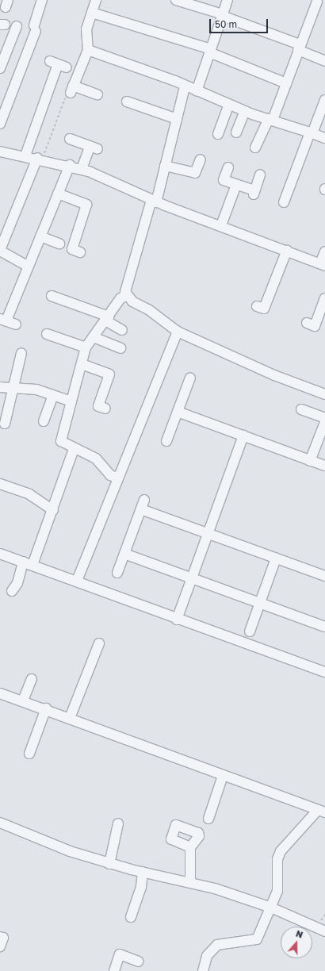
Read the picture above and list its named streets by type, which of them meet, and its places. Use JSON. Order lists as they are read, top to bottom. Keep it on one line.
{"scale_bar":"50 m","north":"top"}
